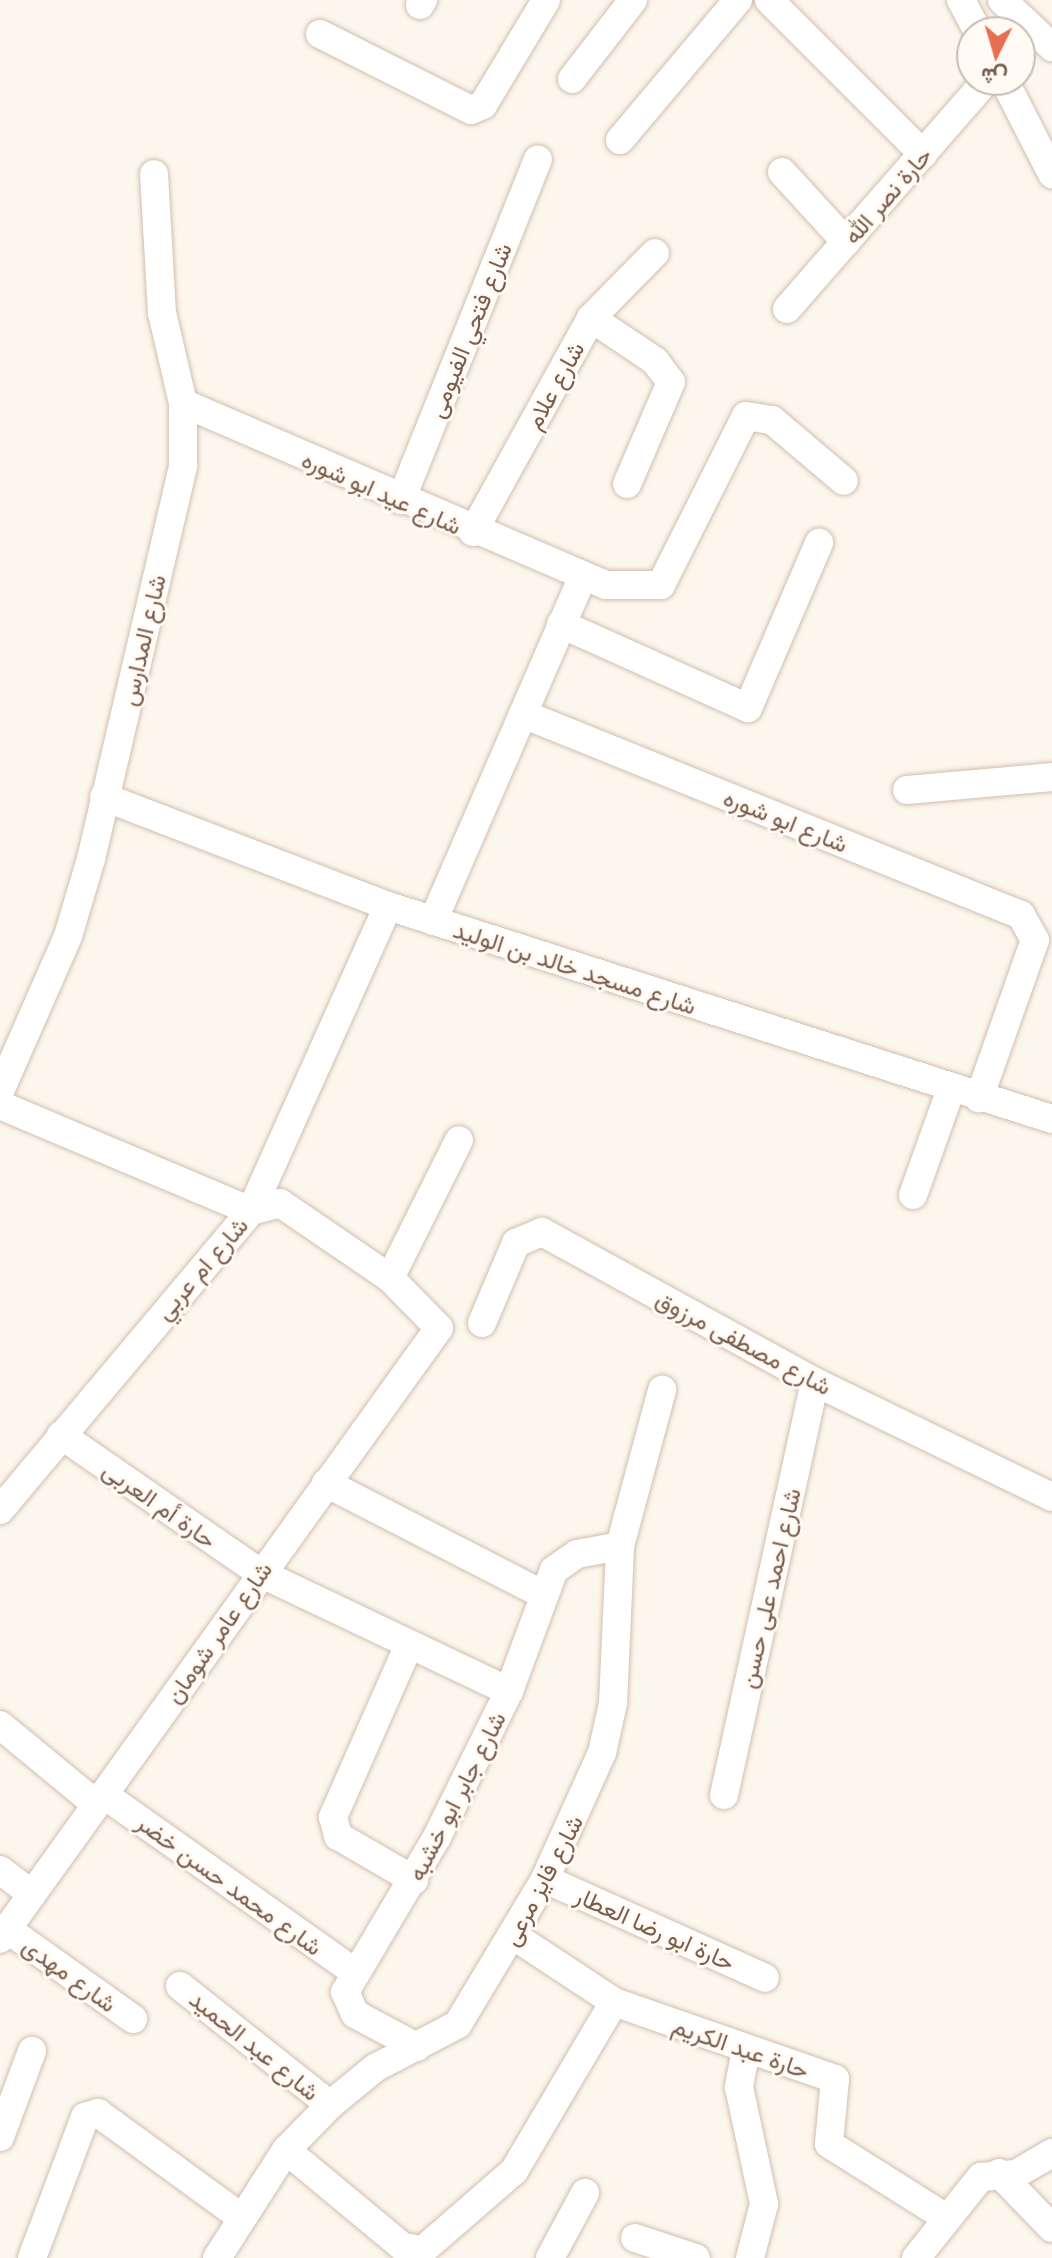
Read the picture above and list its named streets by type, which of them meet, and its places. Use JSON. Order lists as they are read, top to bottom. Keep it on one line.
{"streets":{"street":["حارة نصر الله","شارع فتحي الفيومى","شارع علام","شارع عيد ابو شوره","شارع المدارس","شارع ابو شوره","شارع مسجد خالد بن الوليد","شارع ام عربي","شارع مصطفى مرزوق","حارة أم العربى","شارع احمد على حسن","شارع عامر شومان","شارع جابر ابو خشبه","شارع فايز مرعى","شارع محمد حسن خضر","حارة ابو رضا العطار","شارع مهدى","شارع عبد الحميد","حارة عبد الكريم"]},"crossings":[["شارع فتحي الفيومى","شارع عيد ابو شوره"],["شارع علام","شارع عيد ابو شوره"],["شارع عيد ابو شوره","شارع المدارس"],["شارع المدارس","شارع مسجد خالد بن الوليد"],["شارع ابو شوره","شارع مسجد خالد بن الوليد"],["شارع مسجد خالد بن الوليد","شارع ام عربي"],["شارع ام عربي","حارة أم العربى"],["شارع مصطفى مرزوق","شارع احمد على حسن"],["حارة أم العربى","شارع عامر شومان"],["حارة أم العربى","شارع جابر ابو خشبه"],["شارع عامر شومان","شارع محمد حسن خضر"],["شارع عامر شومان","شارع مهدى"],["شارع جابر ابو خشبه","شارع فايز مرعى"],["شارع جابر ابو خشبه","شارع محمد حسن خضر"],["شارع فايز مرعى","حارة ابو رضا العطار"],["شارع فايز مرعى","شارع عبد الحميد"],["شارع فايز مرعى","حارة عبد الكريم"]],"north":"bottom"}
